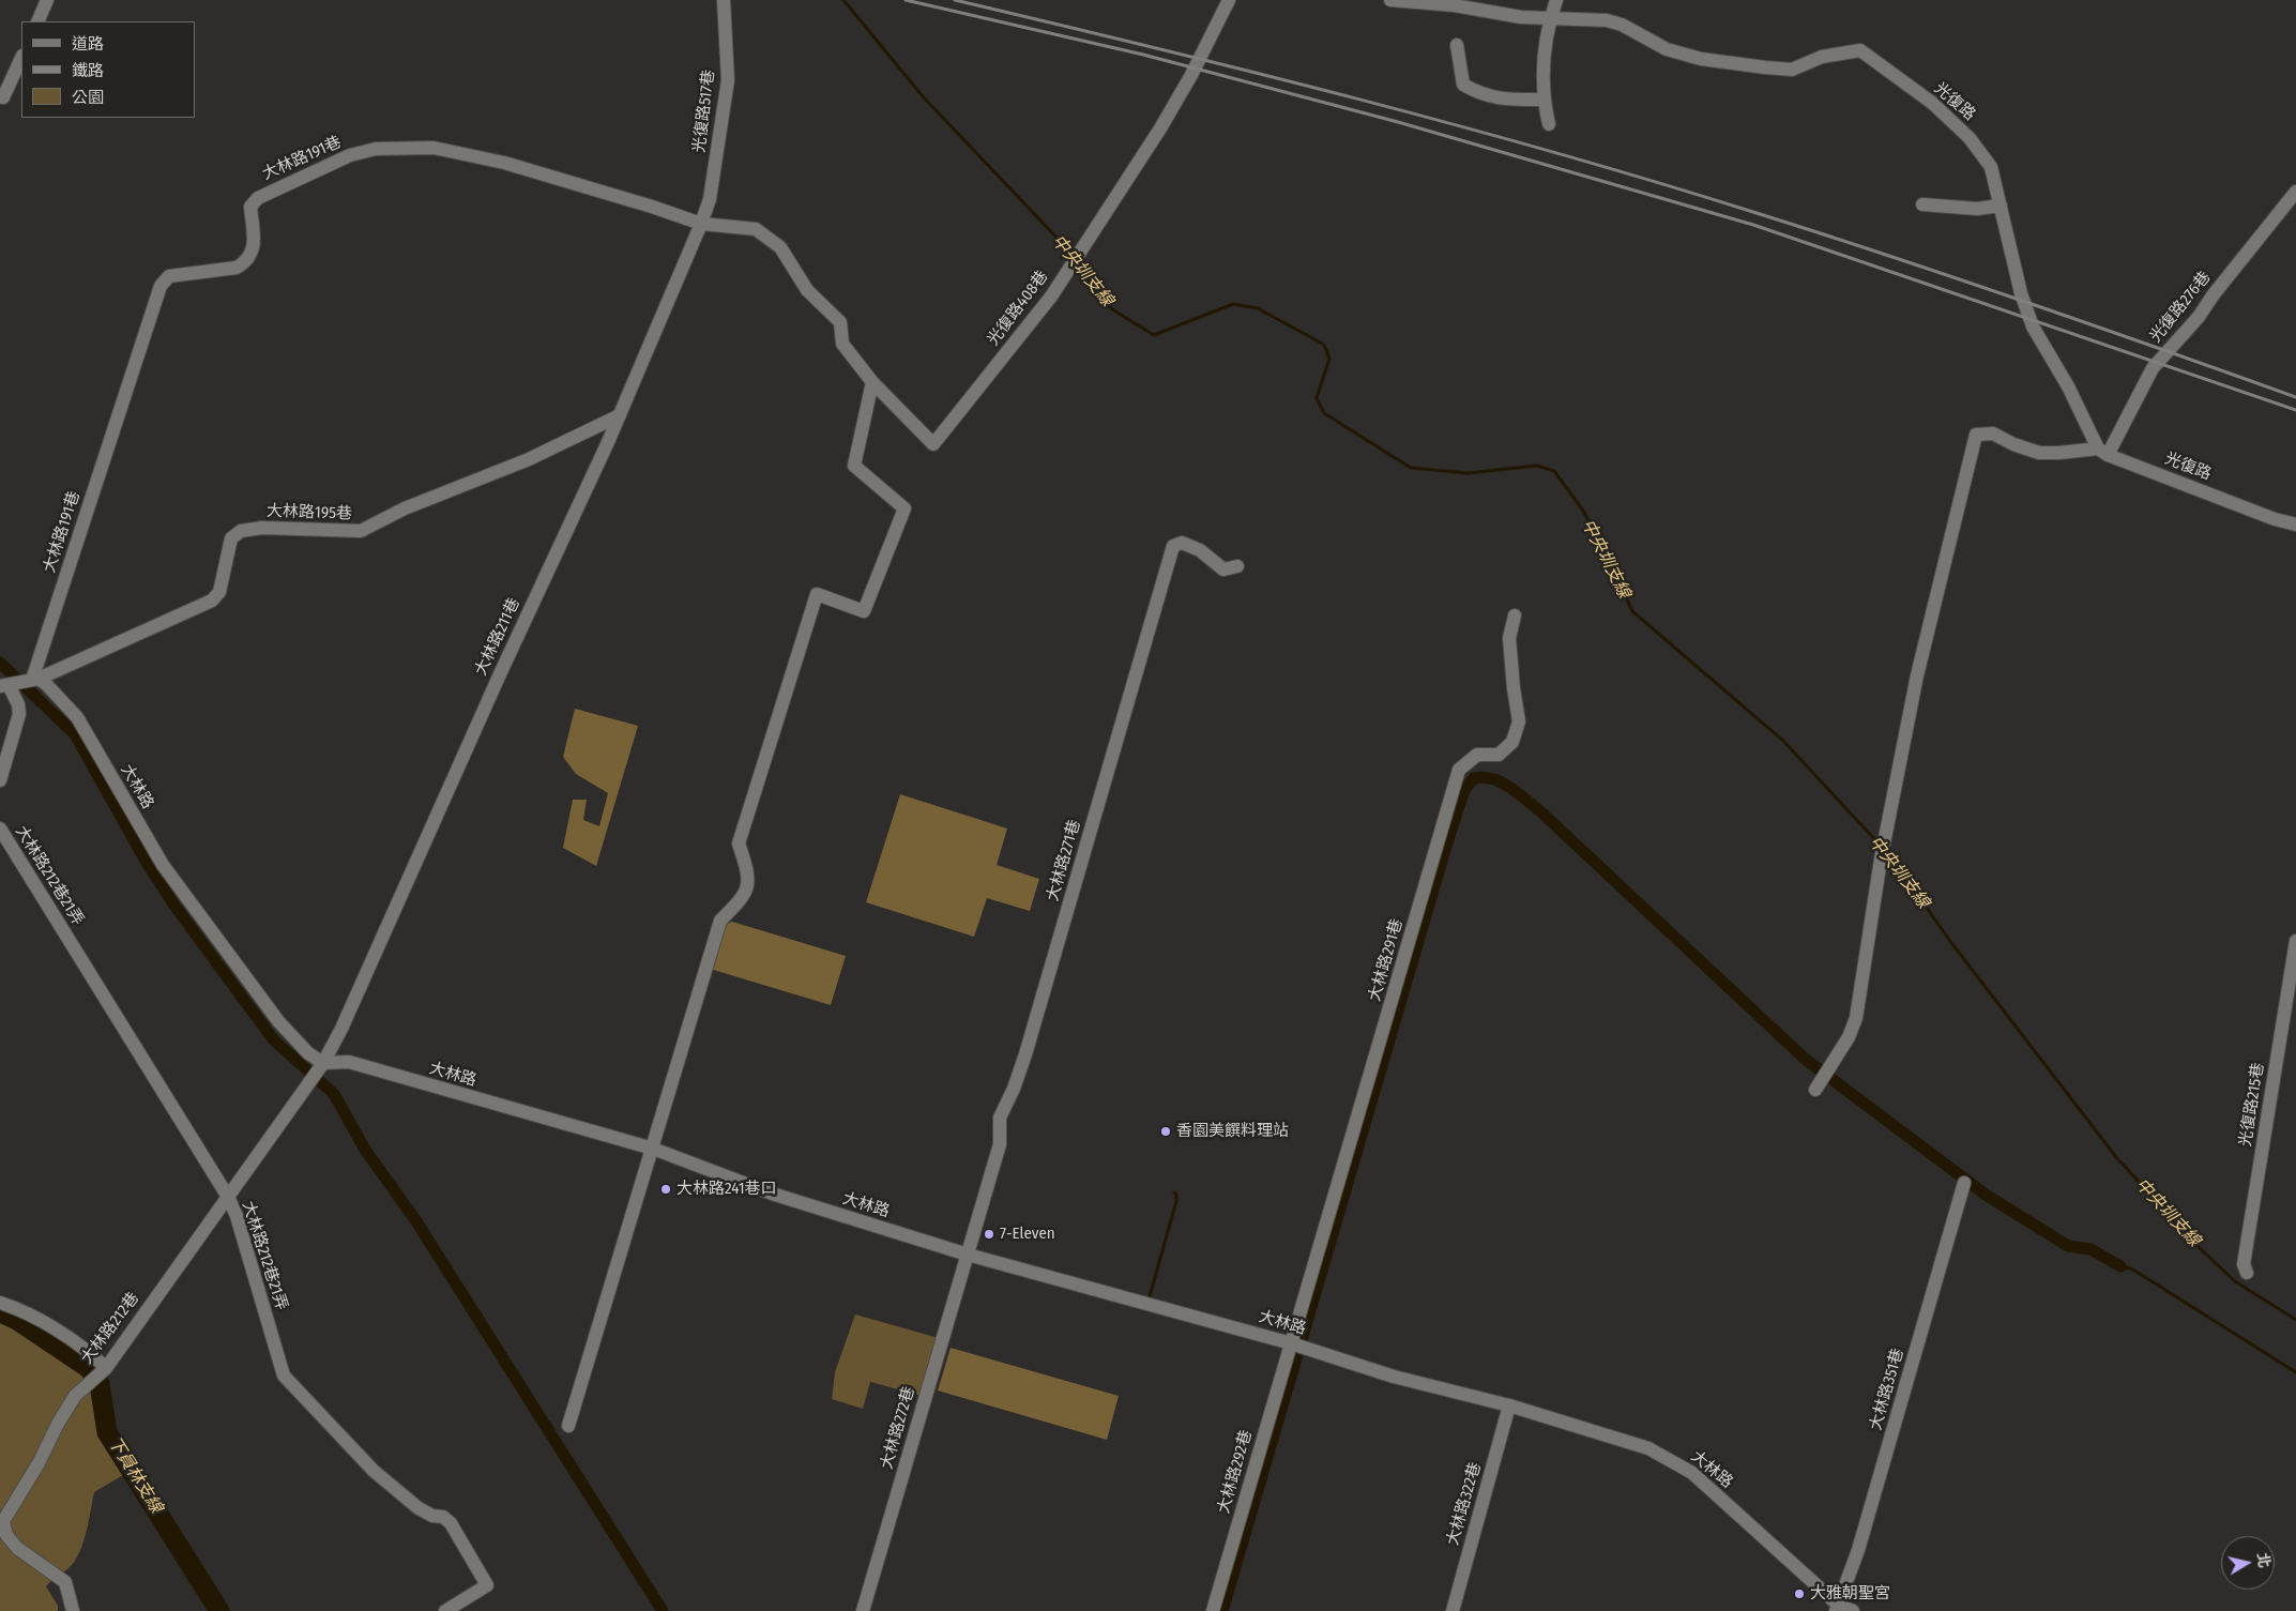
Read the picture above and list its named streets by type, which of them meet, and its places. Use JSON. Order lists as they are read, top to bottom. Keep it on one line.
{"streets":{"street":["光復路","光復路517巷","大林路191巷","光復路276巷","光復路408巷","大林路195巷","大林路211巷","大林路","大林路271巷","大林路212巷21弄","大林路291巷","光復路215巷","大林路212巷","大林路351巷","大林路272巷","大林路292巷","大林路322巷"]},"crossings":[["光復路","光復路276巷"],["光復路517巷","大林路191巷"],["光復路517巷","大林路211巷"],["大林路191巷","光復路408巷"],["大林路191巷","大林路195巷"],["大林路191巷","大林路211巷"],["大林路191巷","大林路"],["大林路195巷","大林路211巷"],["大林路195巷","大林路"],["大林路211巷","大林路"],["大林路211巷","大林路212巷"],["大林路","大林路271巷"],["大林路","大林路291巷"],["大林路","大林路212巷"],["大林路","大林路351巷"],["大林路","大林路272巷"],["大林路","大林路292巷"],["大林路","大林路322巷"],["大林路271巷","大林路272巷"],["大林路212巷21弄","大林路212巷"],["大林路291巷","大林路292巷"]],"water":["中央圳支線","下員林支線"],"places":["香園美饌料理站","大林路241巷口","7-Eleven","大雅朝聖宮"],"legend":["道路","鐵路","公園"],"north":"right"}
